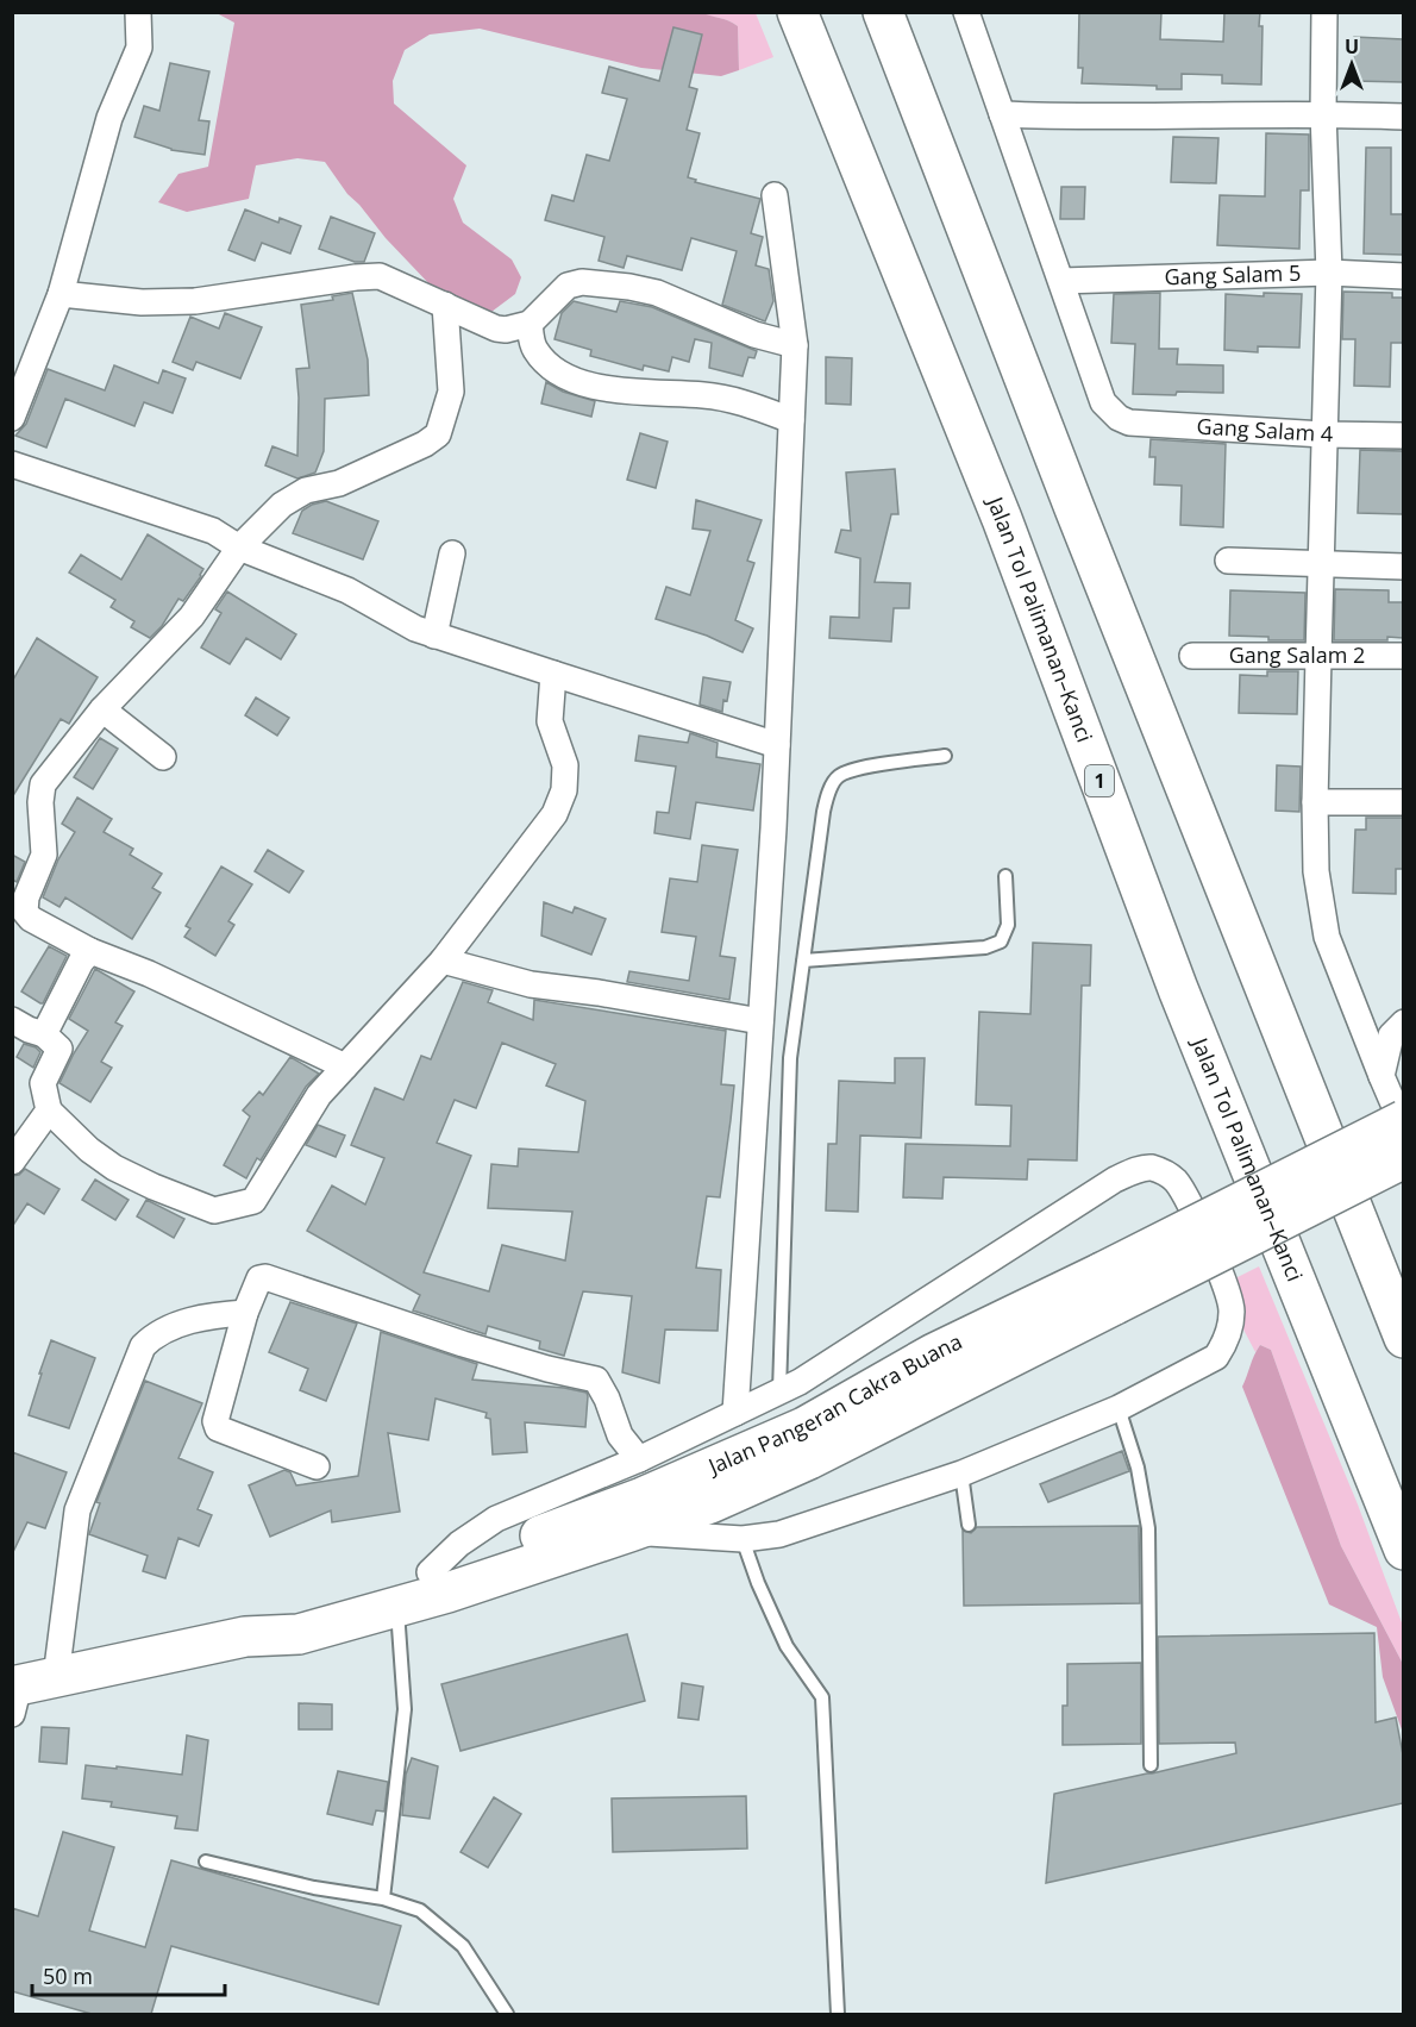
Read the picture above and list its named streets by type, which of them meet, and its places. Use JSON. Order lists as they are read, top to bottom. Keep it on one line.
{"streets":{"main road":["Jalan Tol Palimanan–Kanci","1","Jalan Pangeran Cakra Buana"],"street":["Gang Salam 5","Gang Salam 4","Gang Salam 2"]},"crossings":[["Gang Salam 5","Gang Salam 4"]],"scale_bar":"50 m","north":"top"}
